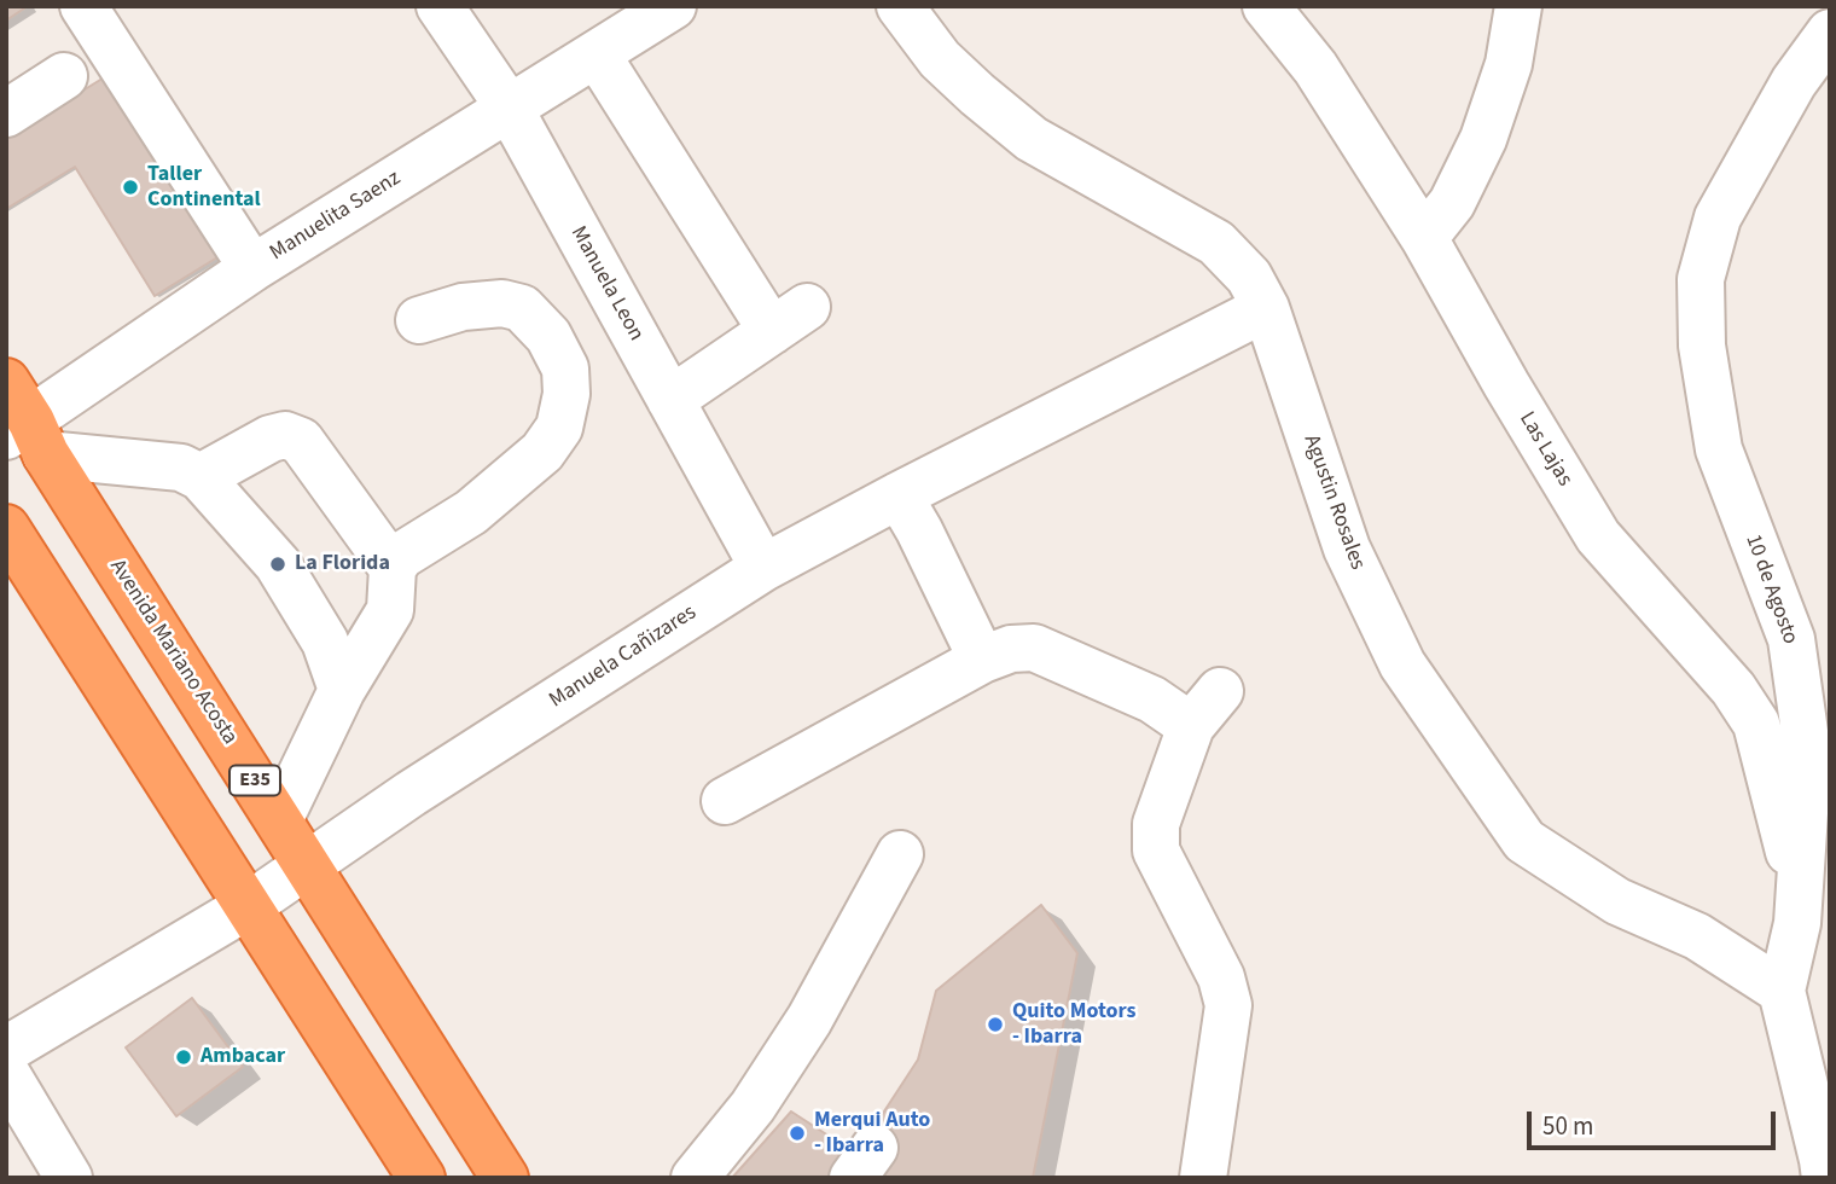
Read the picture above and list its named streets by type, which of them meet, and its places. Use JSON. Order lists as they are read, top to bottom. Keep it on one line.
{"streets":{"highway":["Avenida Mariano Acosta","E35"],"street":["Manuelita Saenz","Manuela Leon","Las Lajas","Agustin Rosales","10 de Agosto","Manuela Cañizares"]},"crossings":[["Manuelita Saenz","Manuela Leon"],["Manuelita Saenz","Avenida Mariano Acosta"],["Manuela Leon","Manuela Cañizares"],["Las Lajas","10 de Agosto"],["Agustin Rosales","10 de Agosto"],["Agustin Rosales","Manuela Cañizares"],["Avenida Mariano Acosta","Manuela Cañizares"]],"places":["Taller Continental","La Florida","Quito Motors - Ibarra","Ambacar","Merqui Auto - Ibarra"],"scale_bar":"50 m"}
